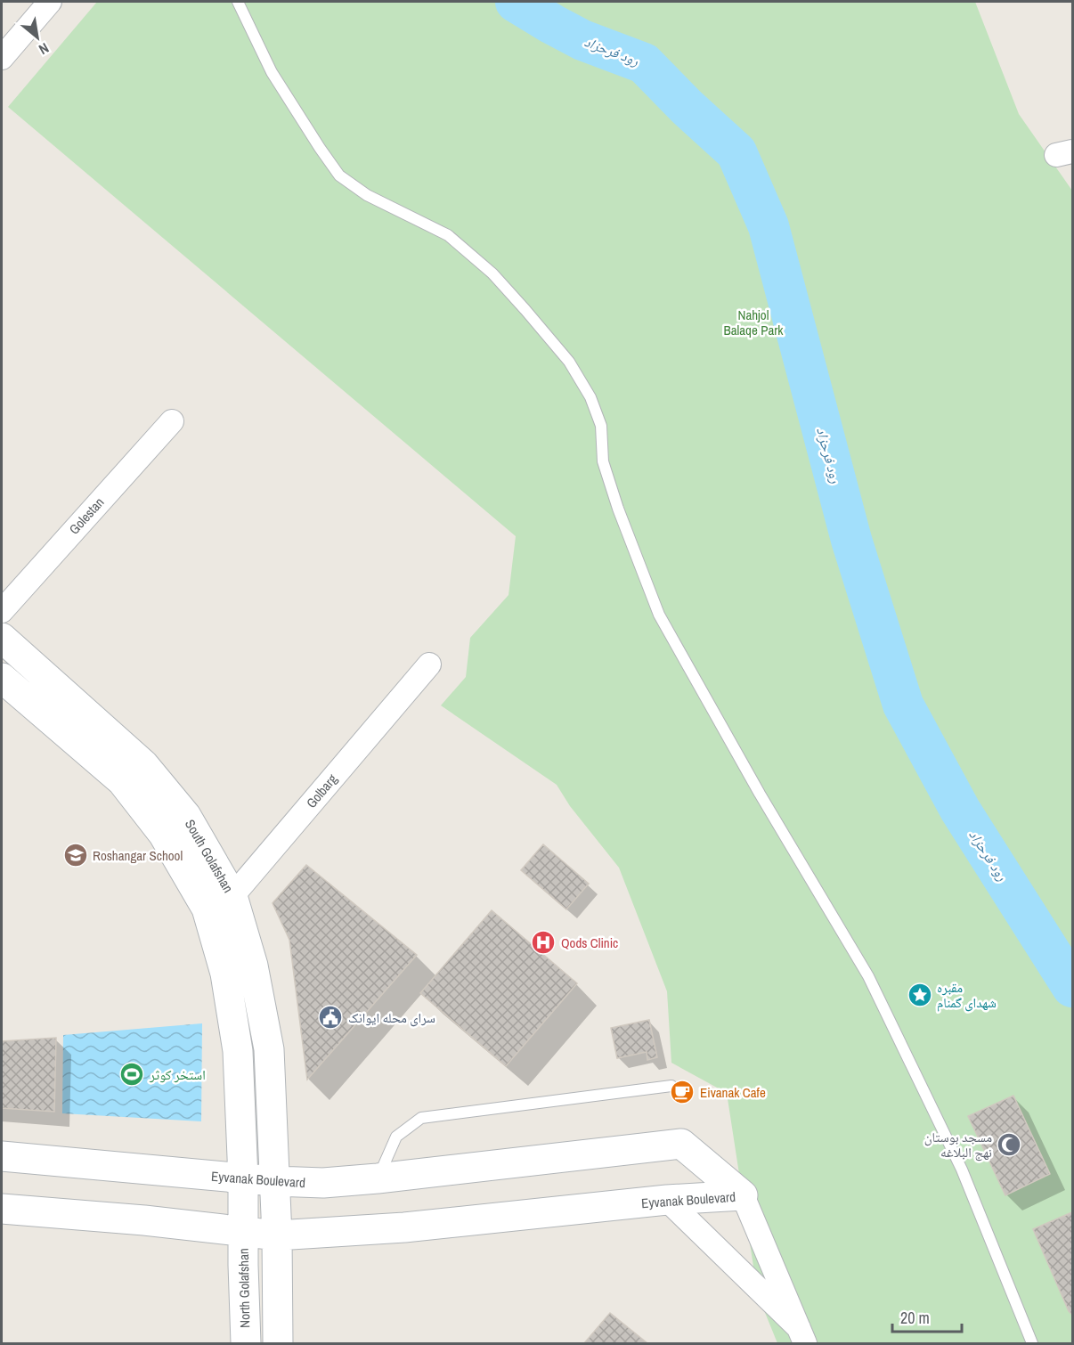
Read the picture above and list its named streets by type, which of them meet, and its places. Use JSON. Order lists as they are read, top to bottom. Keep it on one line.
{"streets":{"main road":["South Golafshan","Eyvanak Boulevard","North Golafshan"],"street":["Golestan","Golbarg"]},"crossings":[["Golbarg","South Golafshan"],["South Golafshan","Eyvanak Boulevard"],["Eyvanak Boulevard","North Golafshan"]],"water":["رود فرحزاد"],"parks":["Nahjol Balaqe Park"],"places":{"school or university":["Roshangar School"],"hospital":["Qods Clinic"],"place":["مقبره شهدای گمنام"],"public building":["سرای محله ایوانک"],"sports":["استخر کوثر"],"cafe":["Eivanak Cafe"],"mosque":["مسجد بوستان نهج البلاغه"]},"scale_bar":"20 m","north":"bottom right"}
